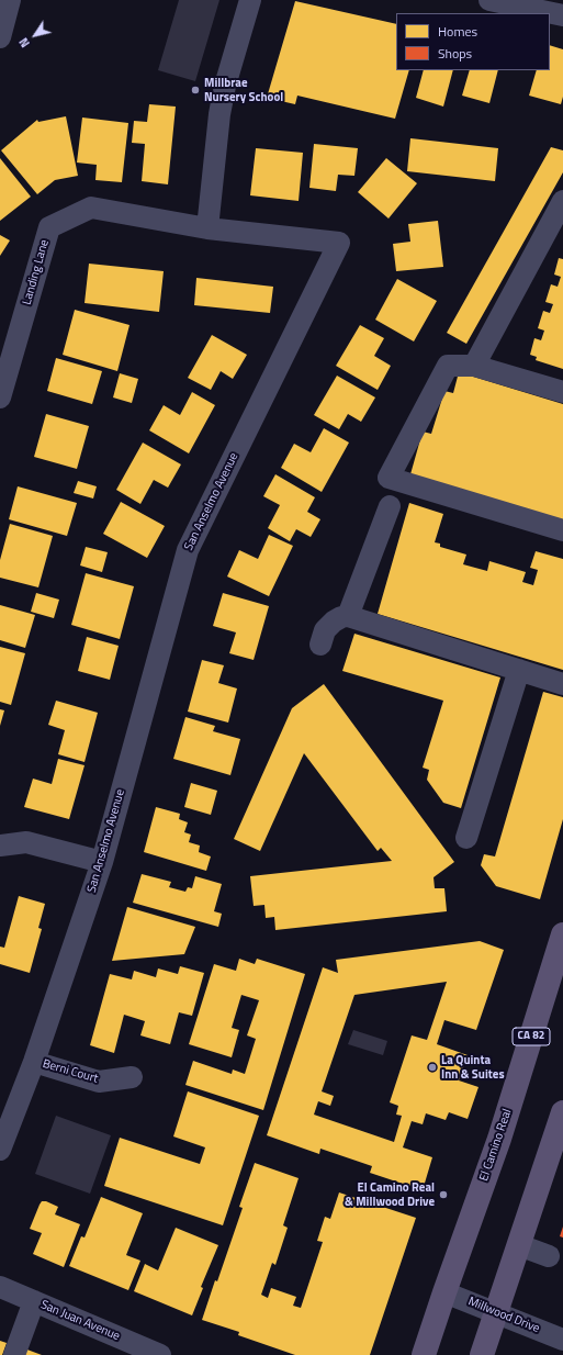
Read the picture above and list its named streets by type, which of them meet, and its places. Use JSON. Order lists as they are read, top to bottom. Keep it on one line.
{"streets":{"main road":["CA 82","El Camino Real"],"street":["Landing Lane","San Anselmo Avenue","Berni Court","Millwood Drive","San Juan Avenue"]},"crossings":[["Landing Lane","San Anselmo Avenue"],["San Anselmo Avenue","Berni Court"],["El Camino Real","Millwood Drive"]],"places":["Millbrae Nursery School","La Quinta Inn & Suites","El Camino Real & Millwood Drive"],"legend":["Homes","Shops"],"north":"bottom left"}
